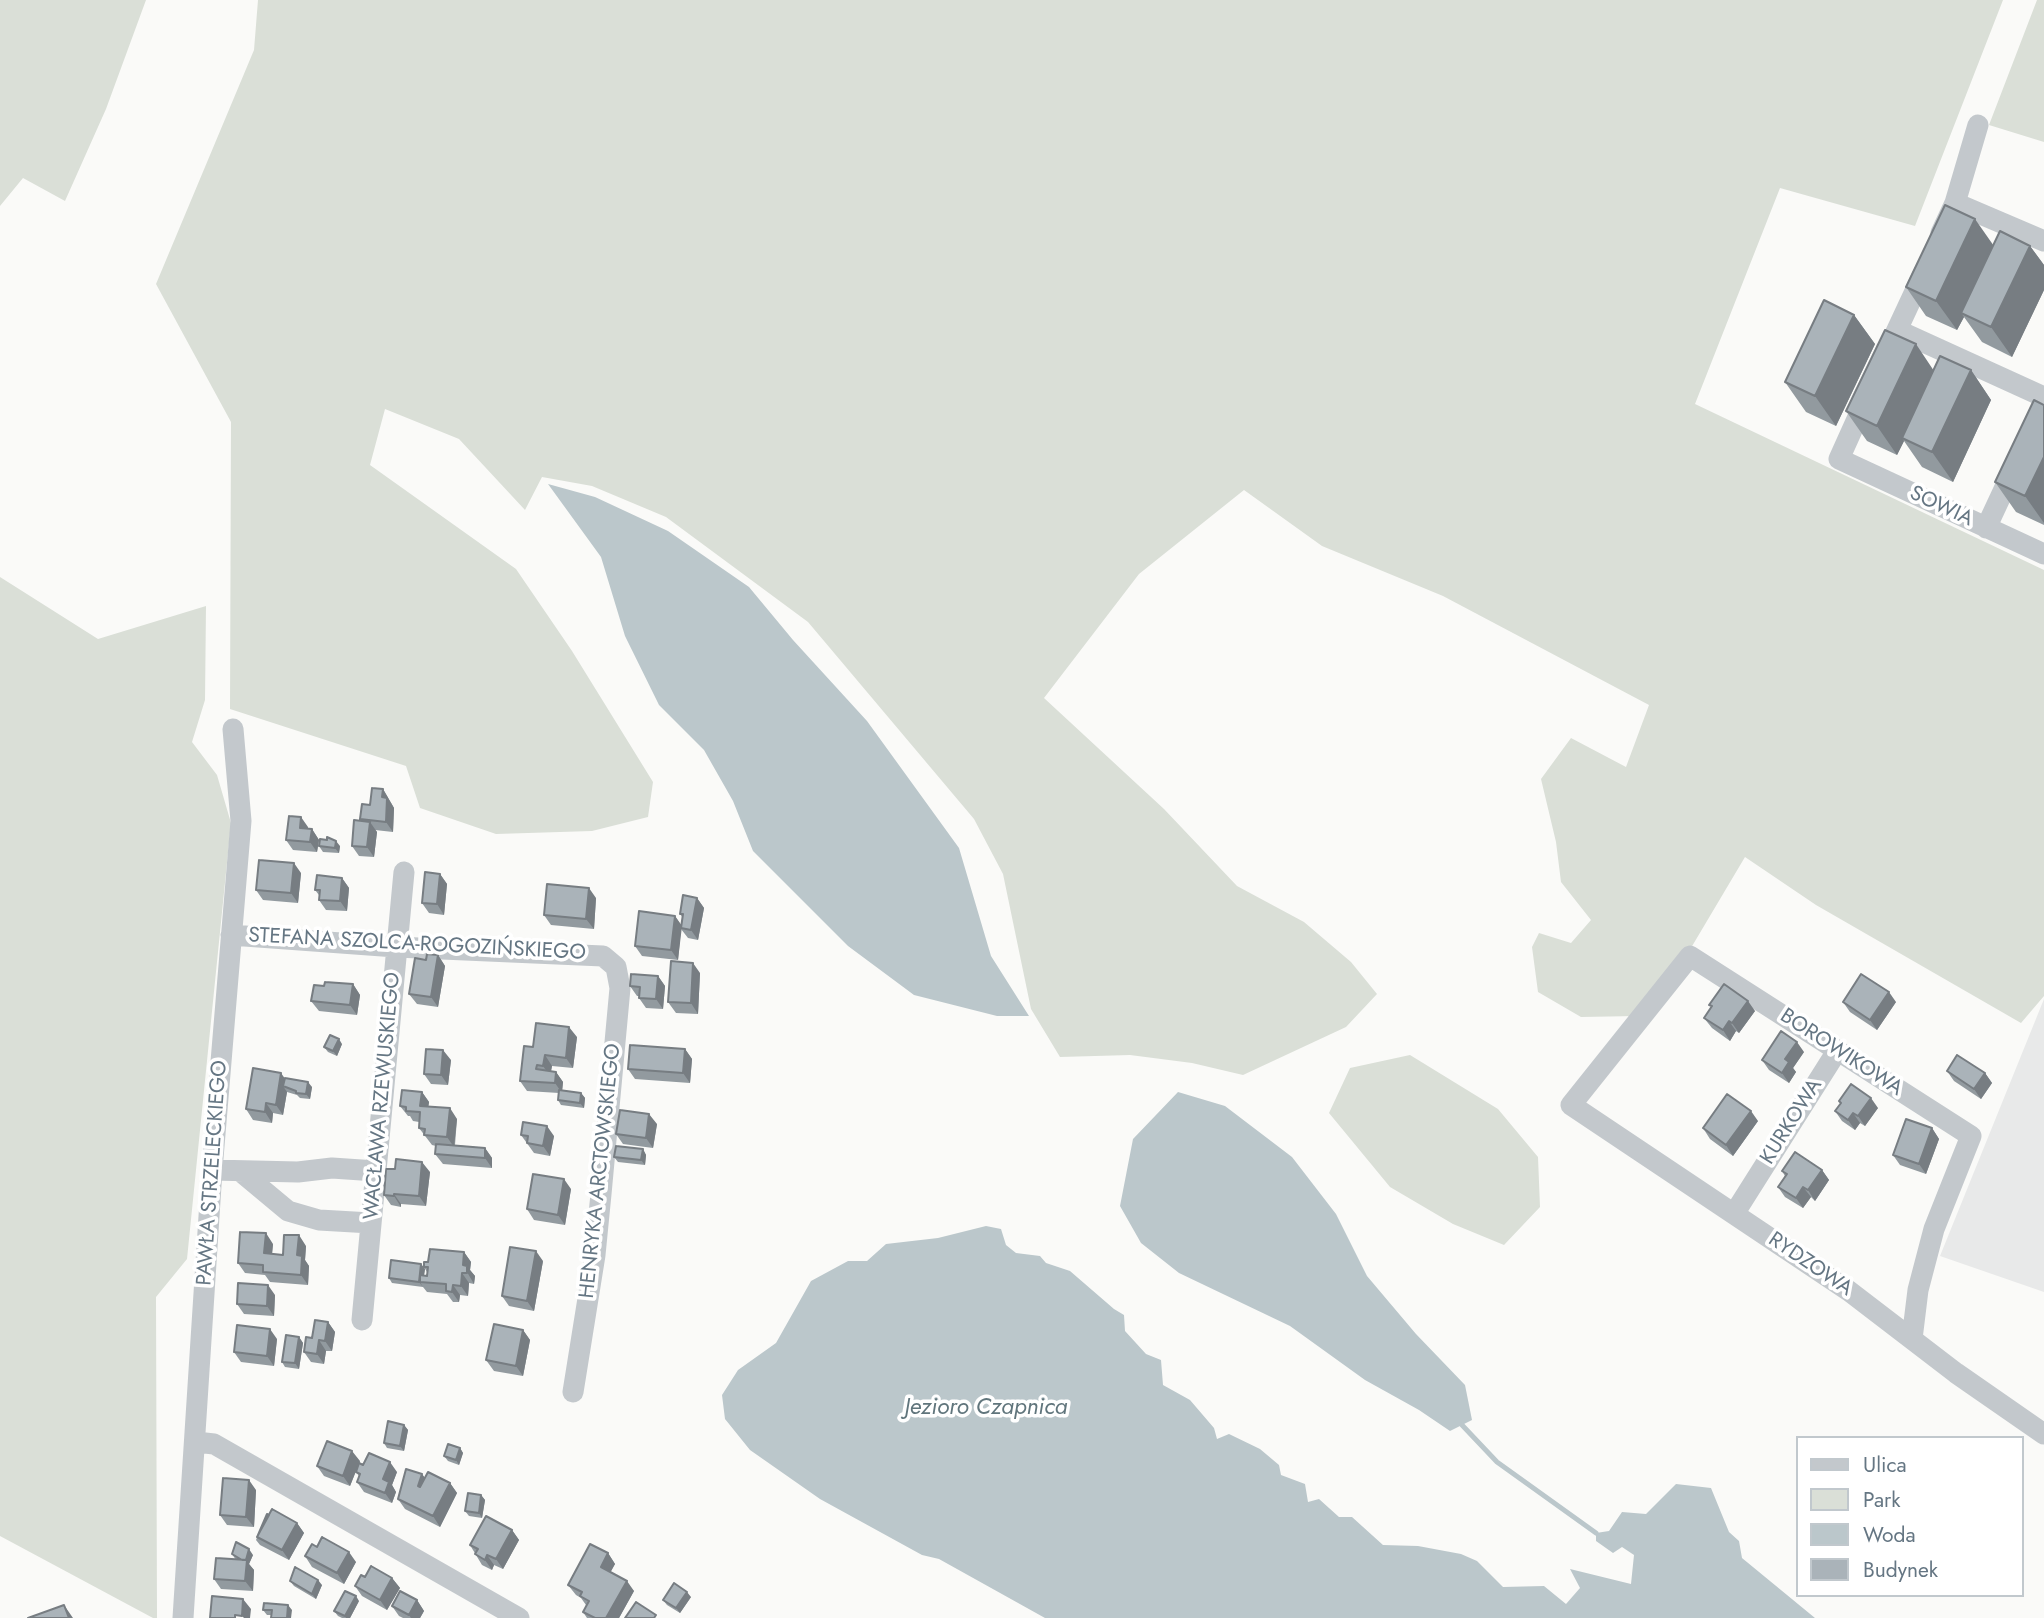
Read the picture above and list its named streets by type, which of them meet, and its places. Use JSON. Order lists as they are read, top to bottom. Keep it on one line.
{"streets":{"street":["SOWIA","STEFANA SZOLCA-ROGOZIŃSKIEGO","BOROWIKOWA","WACŁAWA RZEWUSKIEGO","KURKOWA","HENRYKA ARCTOWSKIEGO","PAWŁA STRZELECKIEGO","RYDZOWA"]},"crossings":[["STEFANA SZOLCA-ROGOZIŃSKIEGO","WACŁAWA RZEWUSKIEGO"],["STEFANA SZOLCA-ROGOZIŃSKIEGO","HENRYKA ARCTOWSKIEGO"],["STEFANA SZOLCA-ROGOZIŃSKIEGO","PAWŁA STRZELECKIEGO"],["BOROWIKOWA","KURKOWA"],["BOROWIKOWA","RYDZOWA"],["KURKOWA","RYDZOWA"]],"water":["Jezioro Czapnica"],"legend":["Ulica","Park","Woda","Budynek"]}
